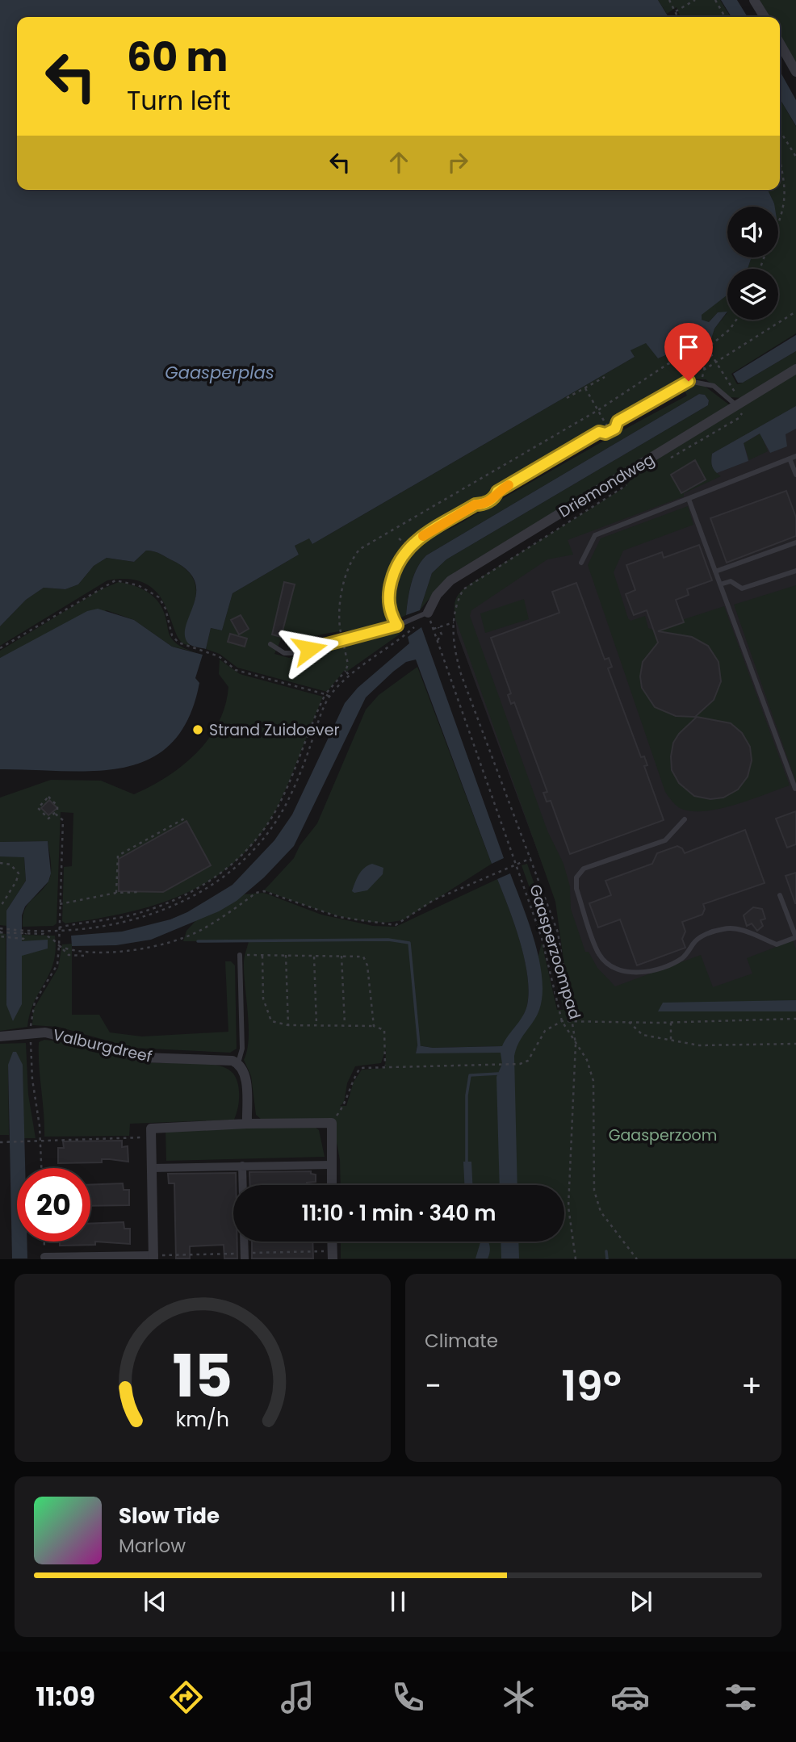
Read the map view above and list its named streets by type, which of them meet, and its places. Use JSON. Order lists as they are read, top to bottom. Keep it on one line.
{"streets":{"street":["Driemondweg","Valburgdreef"],"path":["Gaasperzoompad"]},"crossings":[["Driemondweg","Gaasperzoompad"]],"water":["Gaasperplas"],"parks":["Gaasperzoom"],"places":["Strand Zuidoever"],"page":{"turn":["60 m","Turn left"],"limit":"20","trip":"11:10 · 1 min · 340 m","tile":"Climate","heat":["−","19°","+"],"song":["Slow Tide","Marlow"],"tabs":"11:09","gauge":["15","km/h"]}}
